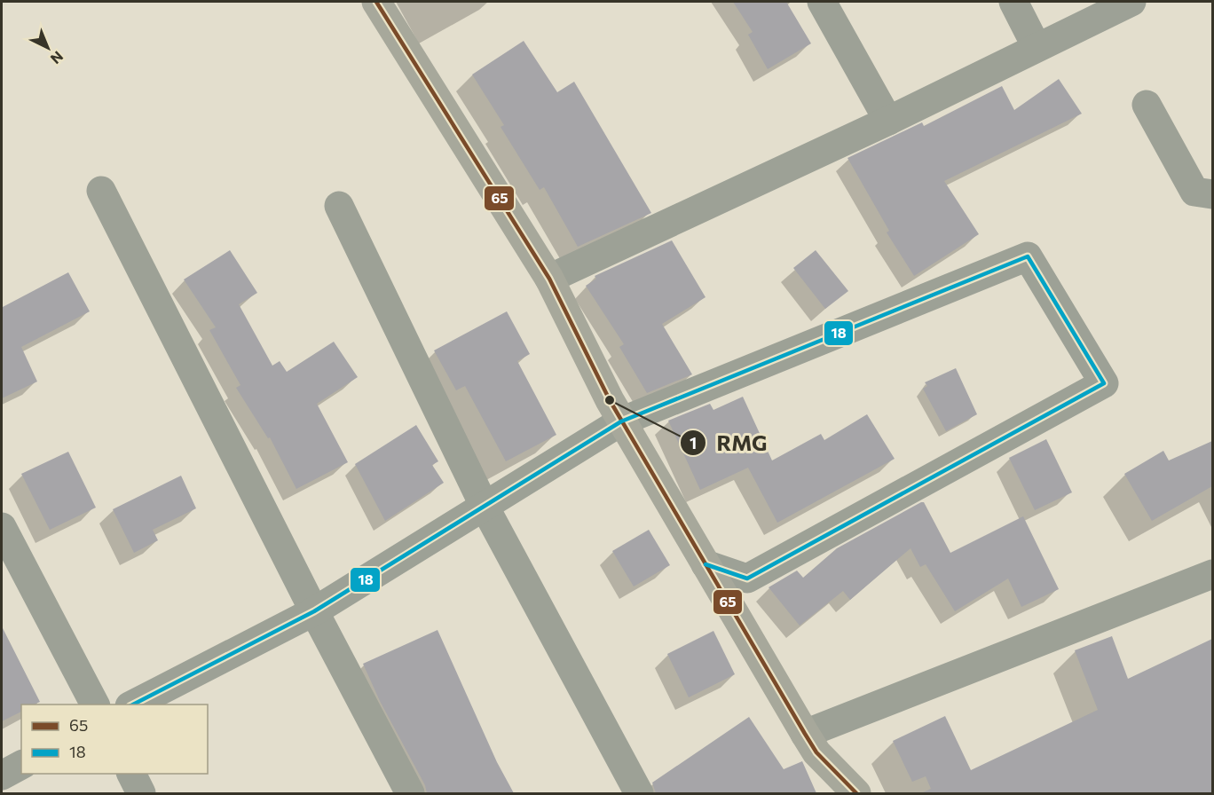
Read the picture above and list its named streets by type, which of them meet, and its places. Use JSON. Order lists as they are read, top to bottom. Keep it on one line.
{"places":["RMG"],"lines":["transit line 65","transit line 18"],"legend":["65","18"],"north":"bottom right"}
